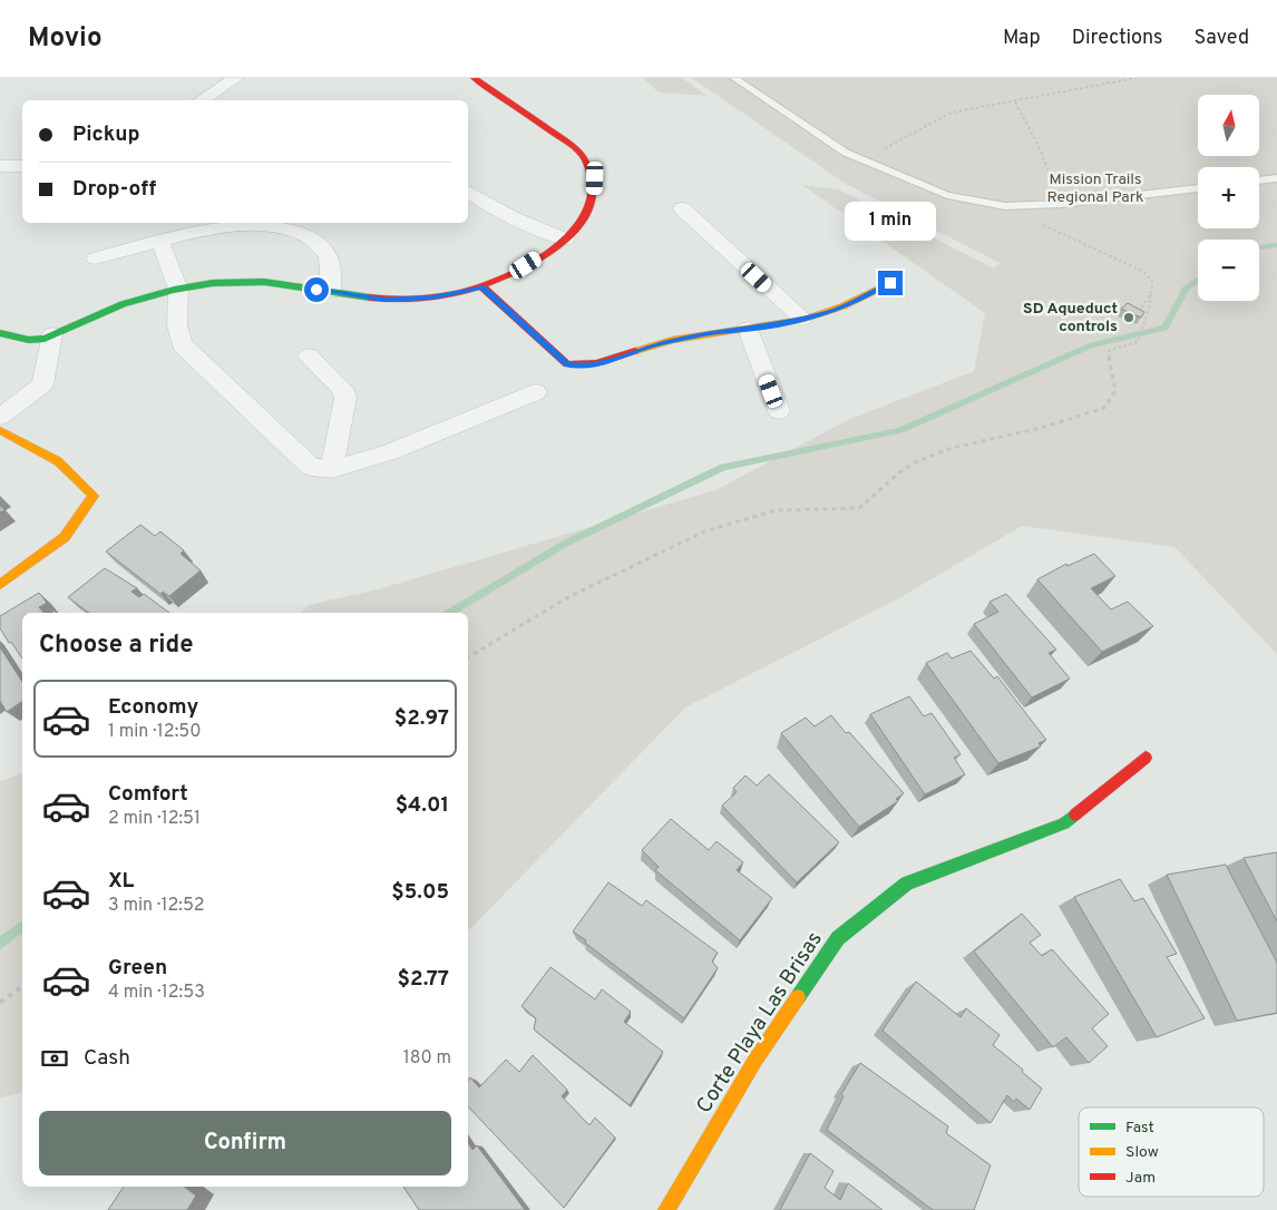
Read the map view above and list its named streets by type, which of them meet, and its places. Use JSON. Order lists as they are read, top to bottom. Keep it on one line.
{"streets":{"street":["Corte Playa Las Brisas"]},"parks":["Mission Trails Regional Park"],"places":["SD Aqueduct controls"],"legend":["Fast","Slow","Jam"],"north":"top","page":{"header":"Movio","nav":["Map","Directions","Saved"],"map_buttons":["+","−"],"banner":["Pickup","Drop-off"],"bubble":"1 min","heading":"Choose a ride","list":[{"name":"Economy","note":"1 min · 12:50","value":"$2.97"},{"name":"Comfort","note":"2 min · 12:51","value":"$4.01"},{"name":"XL","note":"3 min · 12:52","value":"$5.05"},{"name":"Green","note":"4 min · 12:53","value":"$2.77"}],"pay":["Cash","180 m"],"buttons":"Confirm"}}
